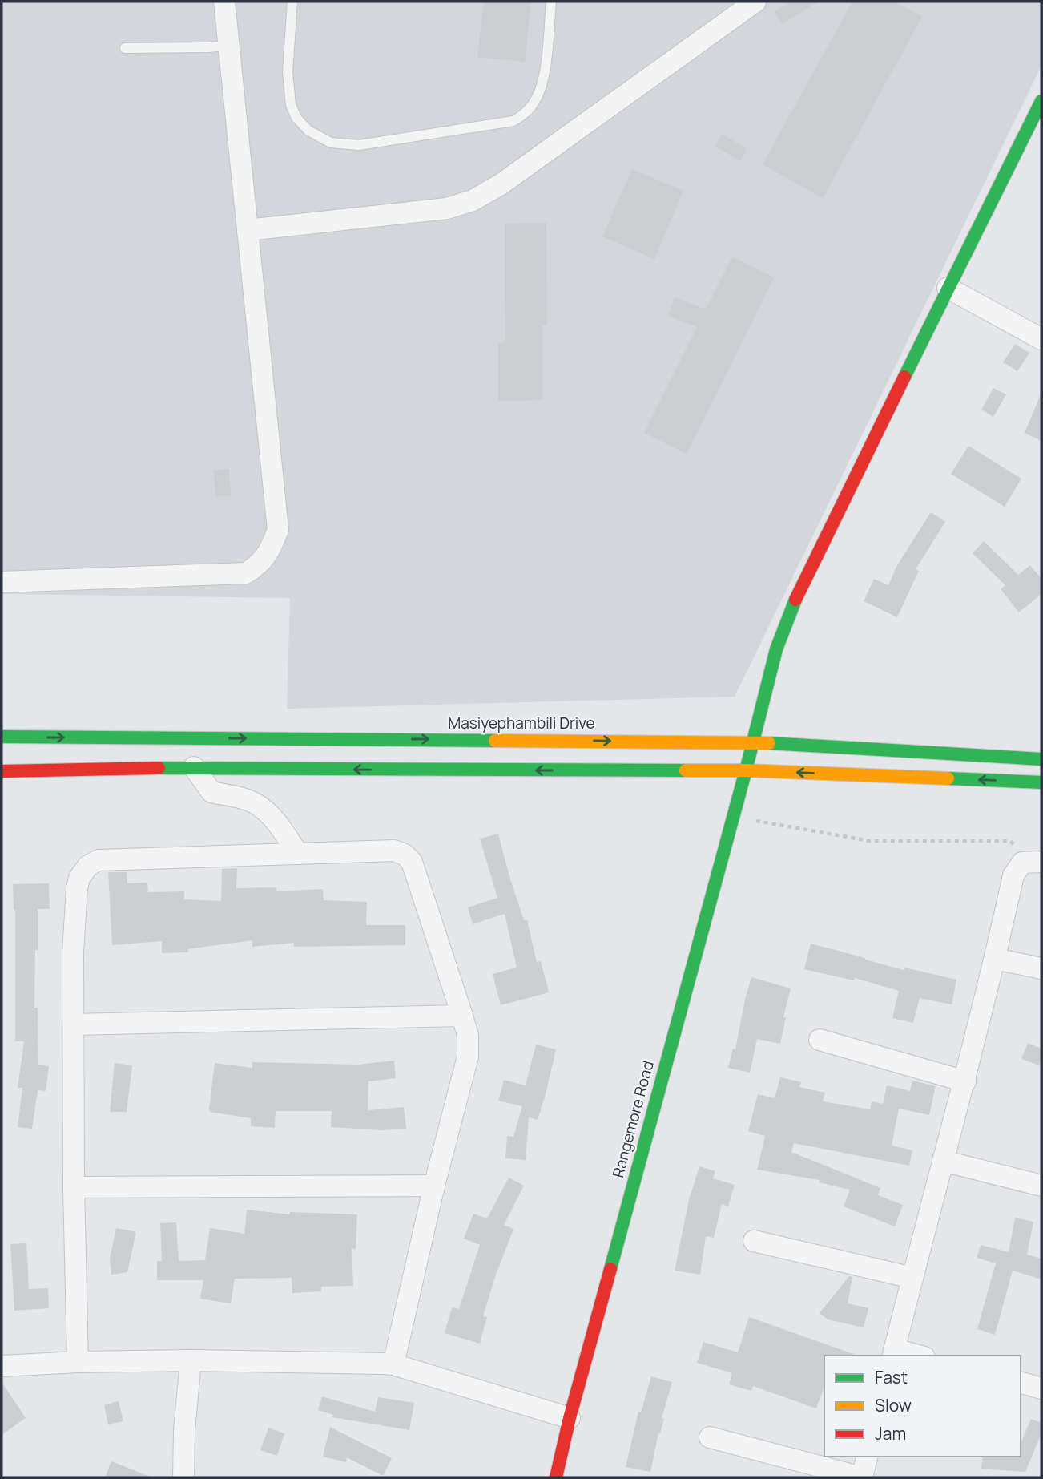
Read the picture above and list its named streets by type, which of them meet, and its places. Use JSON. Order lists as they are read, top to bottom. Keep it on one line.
{"streets":{"main road":["Masiyephambili Drive","Rangemore Road"]},"crossings":[["Masiyephambili Drive","Rangemore Road"]],"legend":["Fast","Slow","Jam"]}
